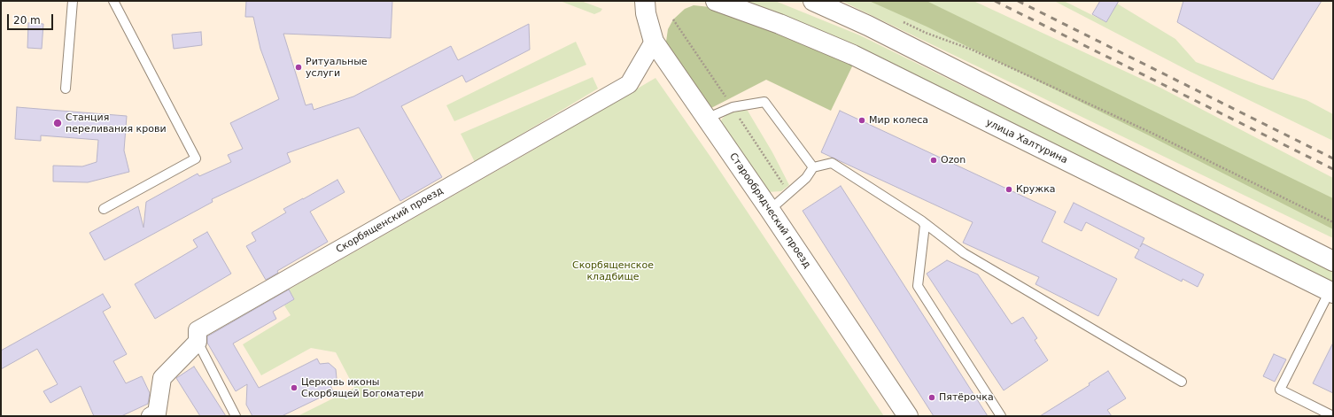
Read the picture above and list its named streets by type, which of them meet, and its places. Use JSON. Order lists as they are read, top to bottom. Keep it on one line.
{"streets":{"main road":["улица Халтурина","Старообрядческий проезд"],"street":["Скорбященский проезд"]},"crossings":[["Старообрядческий проезд","Скорбященский проезд"]],"parks":["Скорбященское кладбище"],"places":["Ритуальные услуги","Мир колеса","Станция переливания крови","Ozon","Кружка","Церковь иконы Скорбящей Богоматери","Пятёрочка"],"scale_bar":"20 m"}
